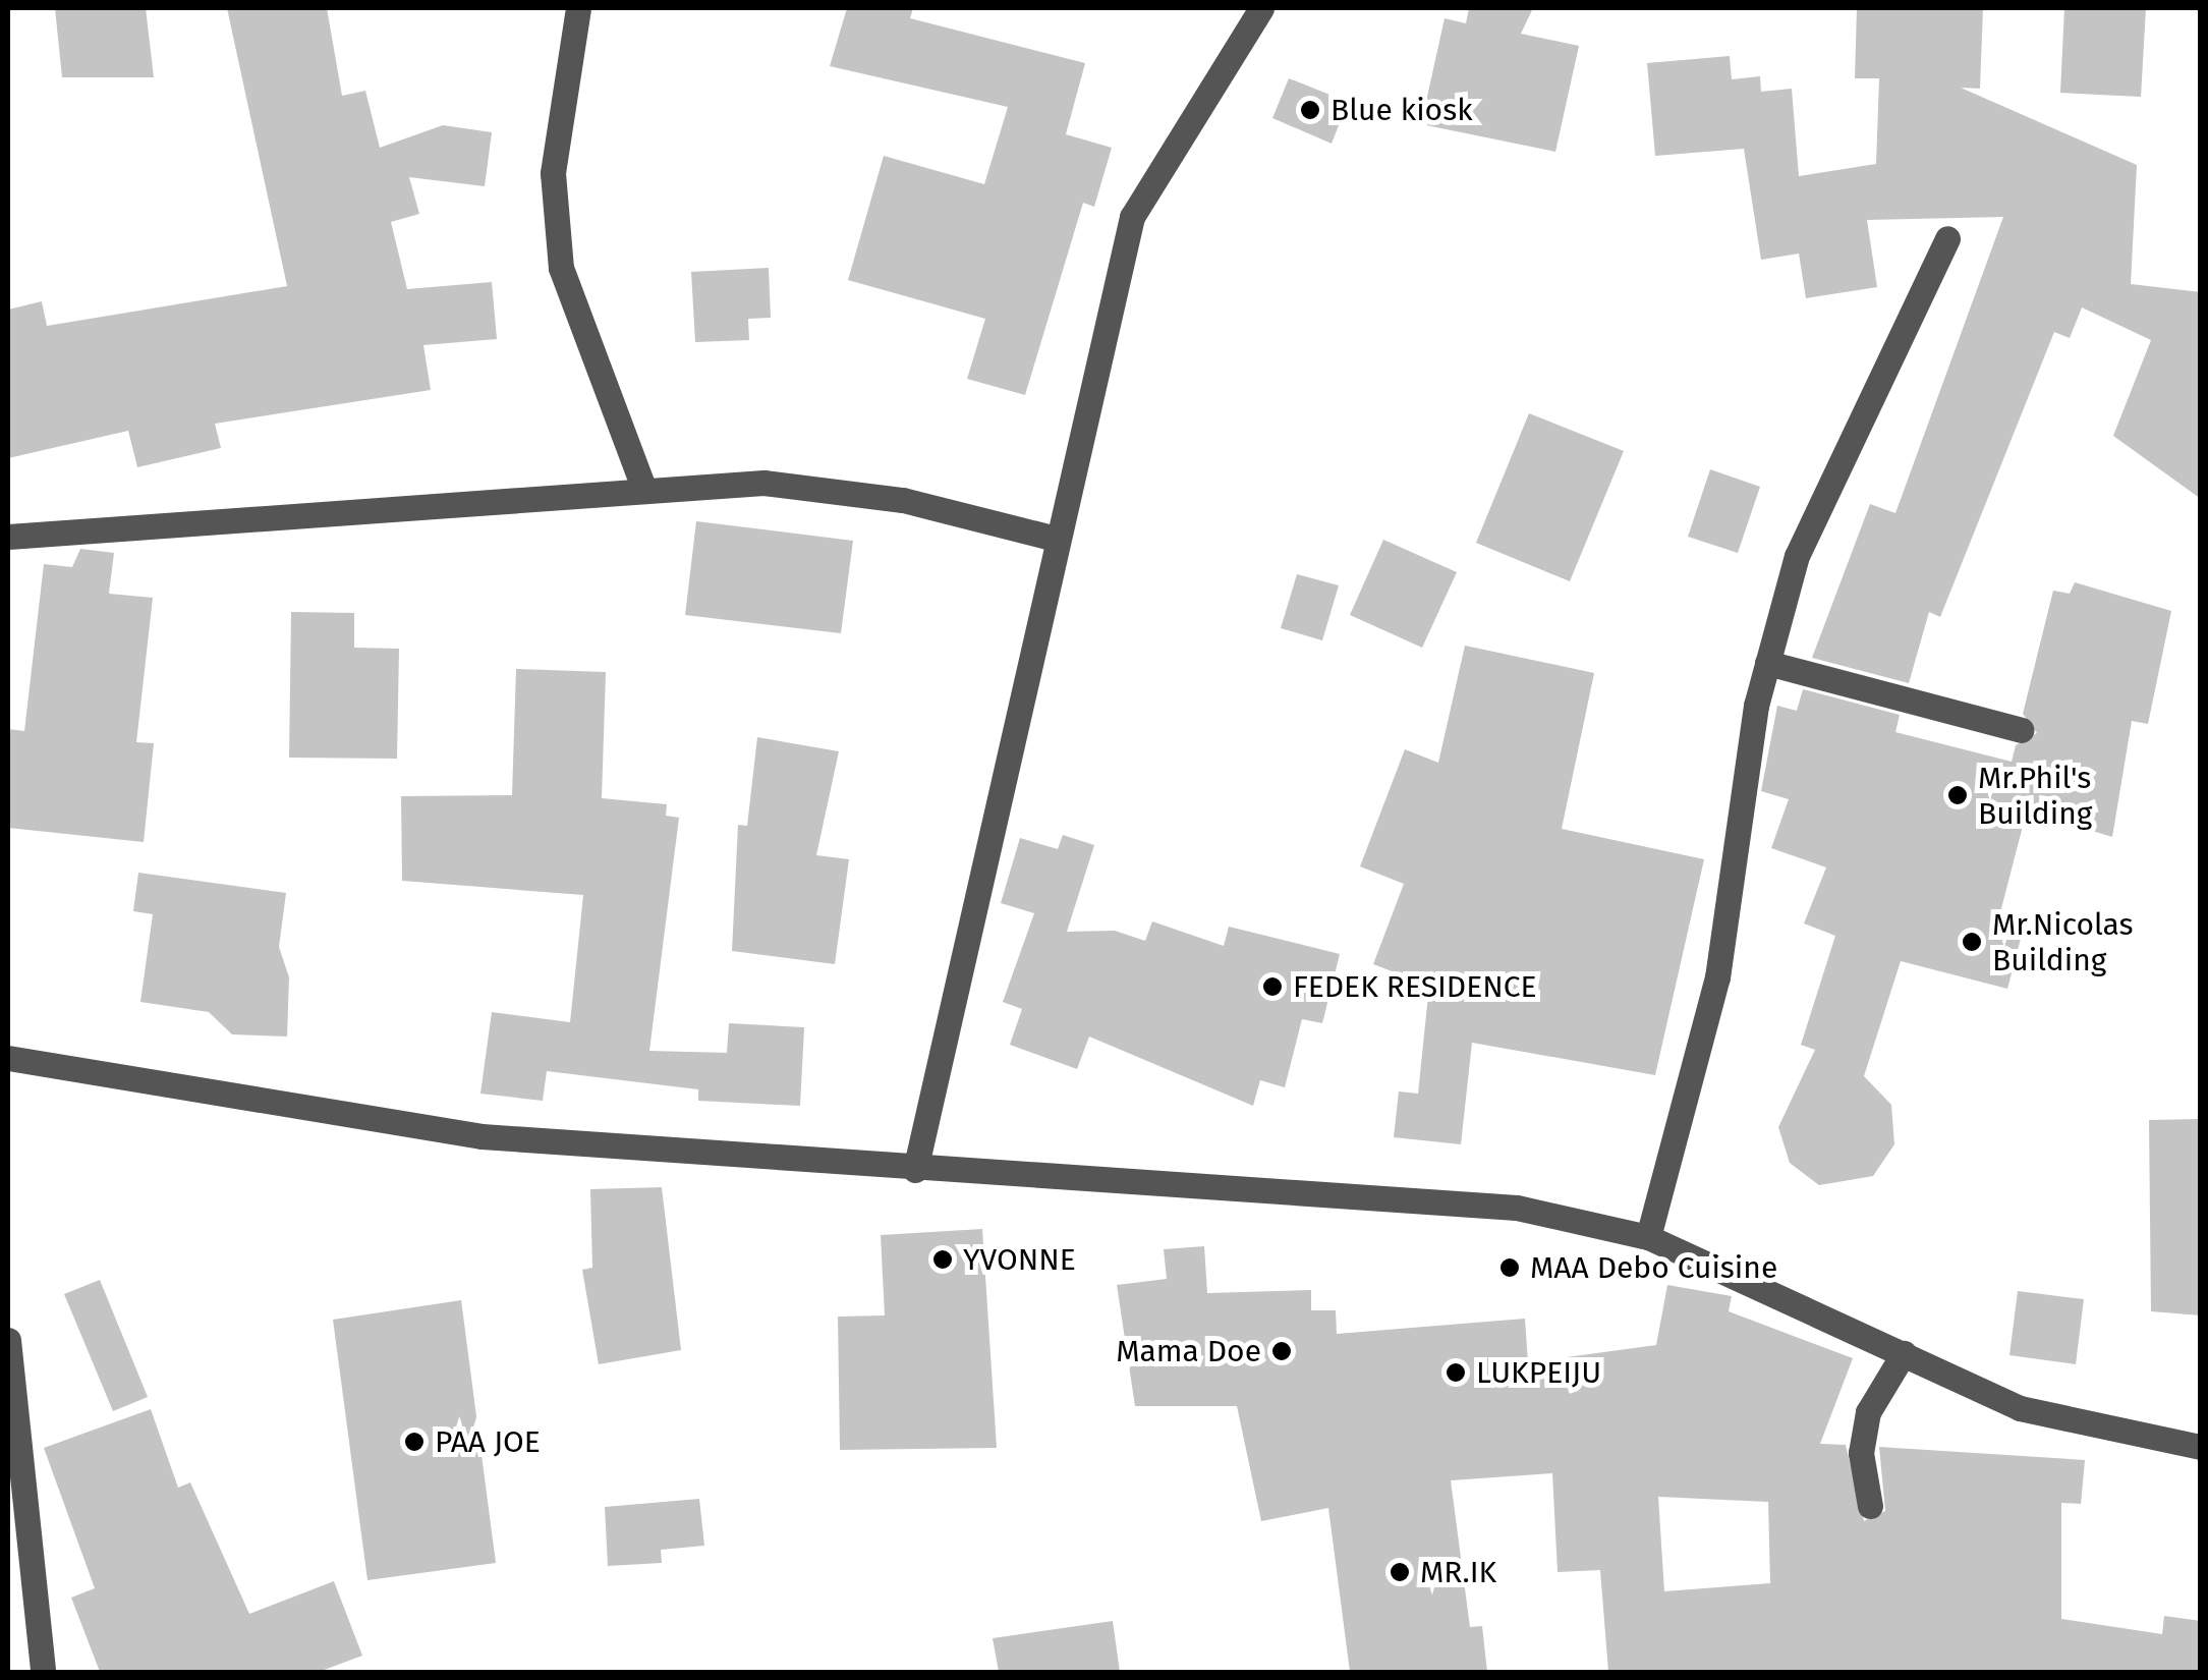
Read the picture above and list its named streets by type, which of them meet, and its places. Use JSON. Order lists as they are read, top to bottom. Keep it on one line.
{"places":["Blue kiosk","Mr.Phil's Building","Mr.Nicolas Building","FEDEK RESIDENCE","YVONNE","MAA Debo Cuisine","Mama Doe","LUKPEIJU","PAA JOE","MR.IK"]}
